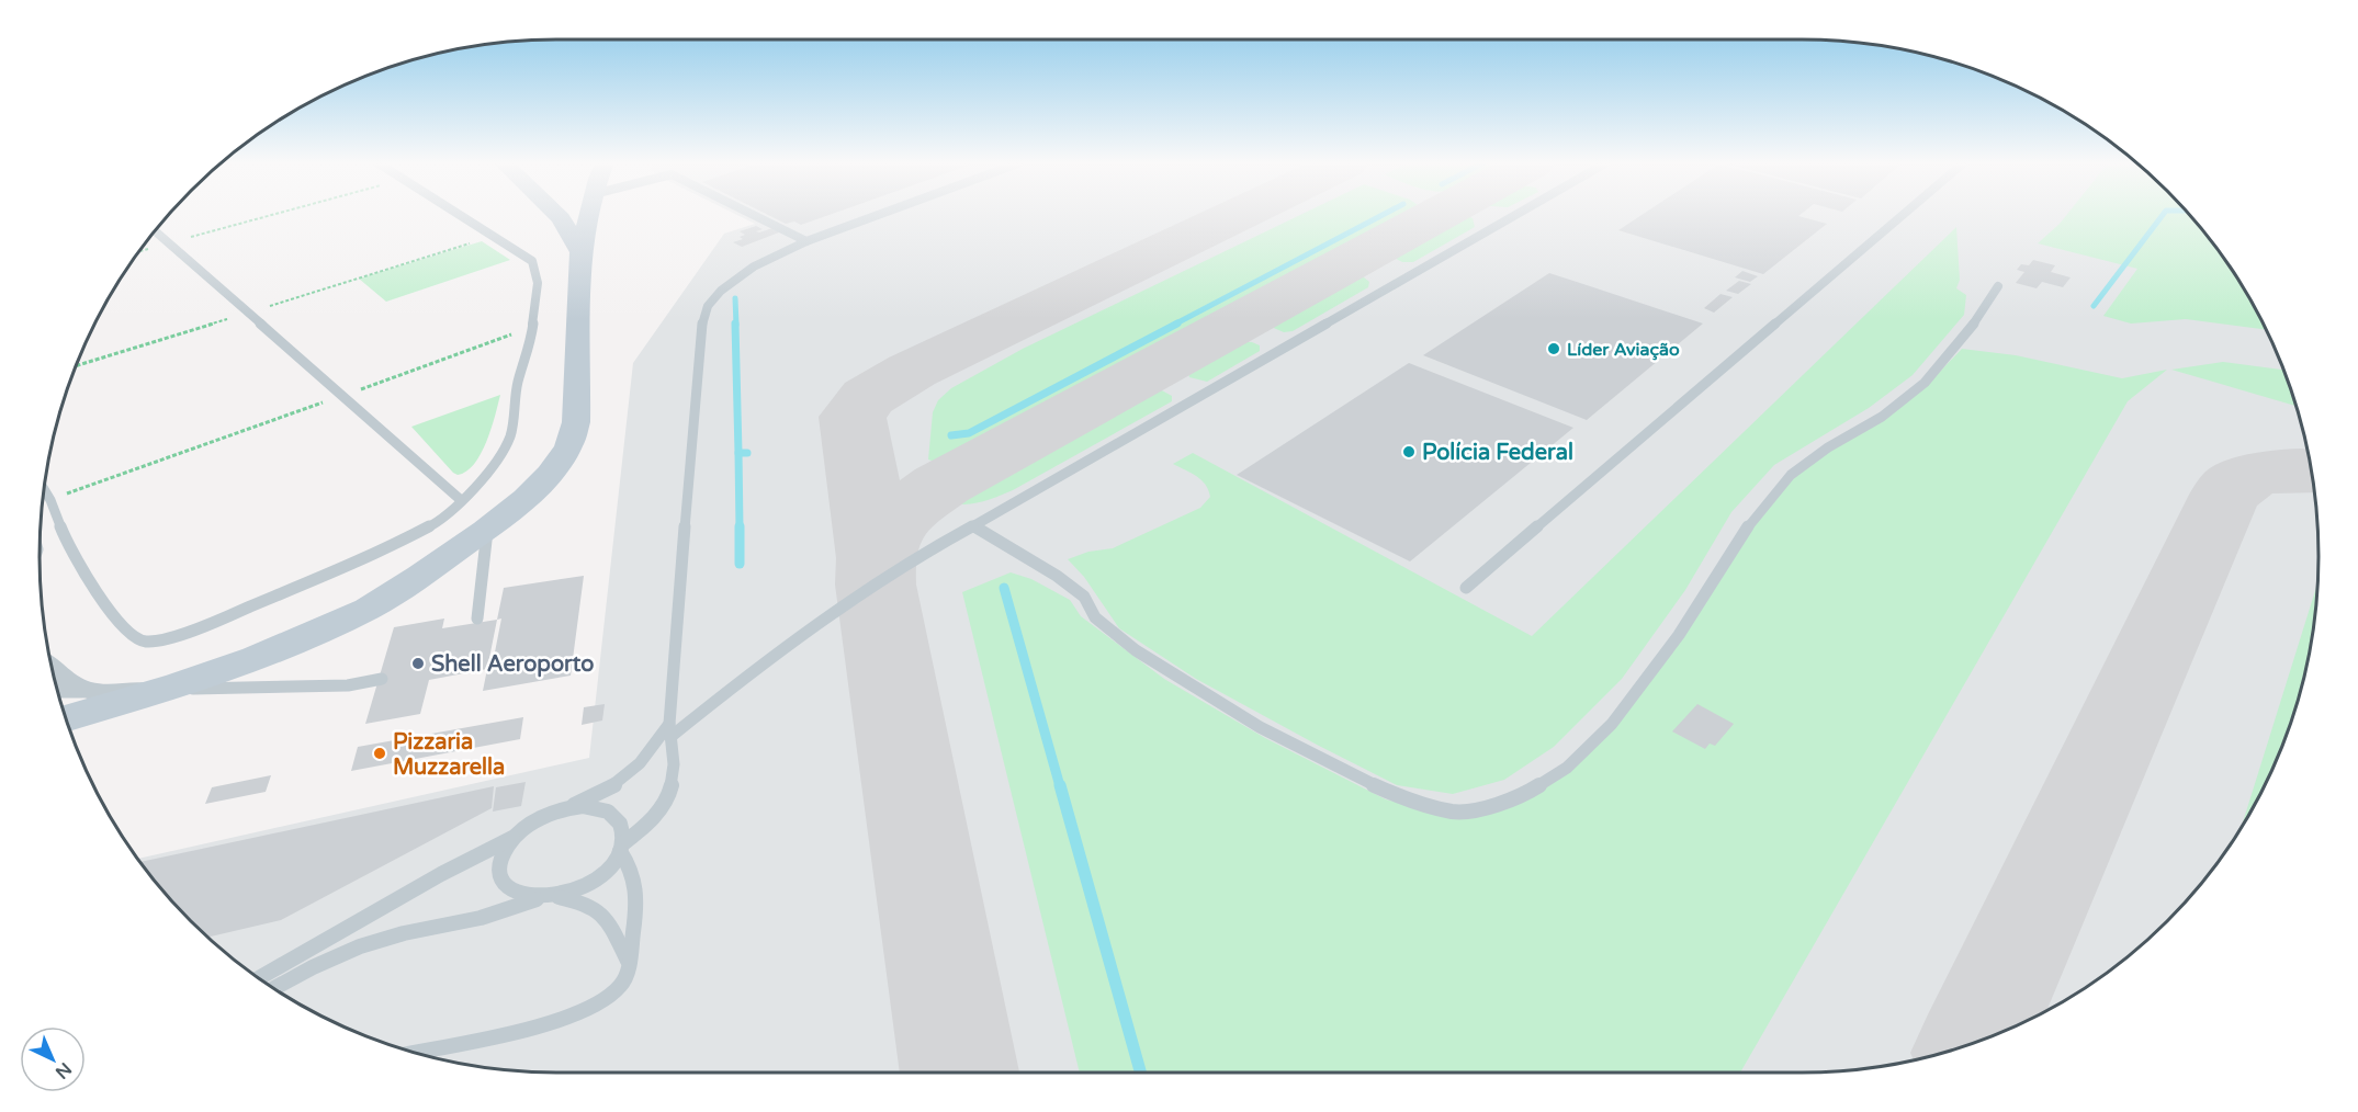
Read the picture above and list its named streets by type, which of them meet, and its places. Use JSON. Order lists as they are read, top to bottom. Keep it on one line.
{"places":["Líder Aviação","Polícia Federal","Shell Aeroporto","Pizzaria Muzzarella"],"north":"bottom right"}
